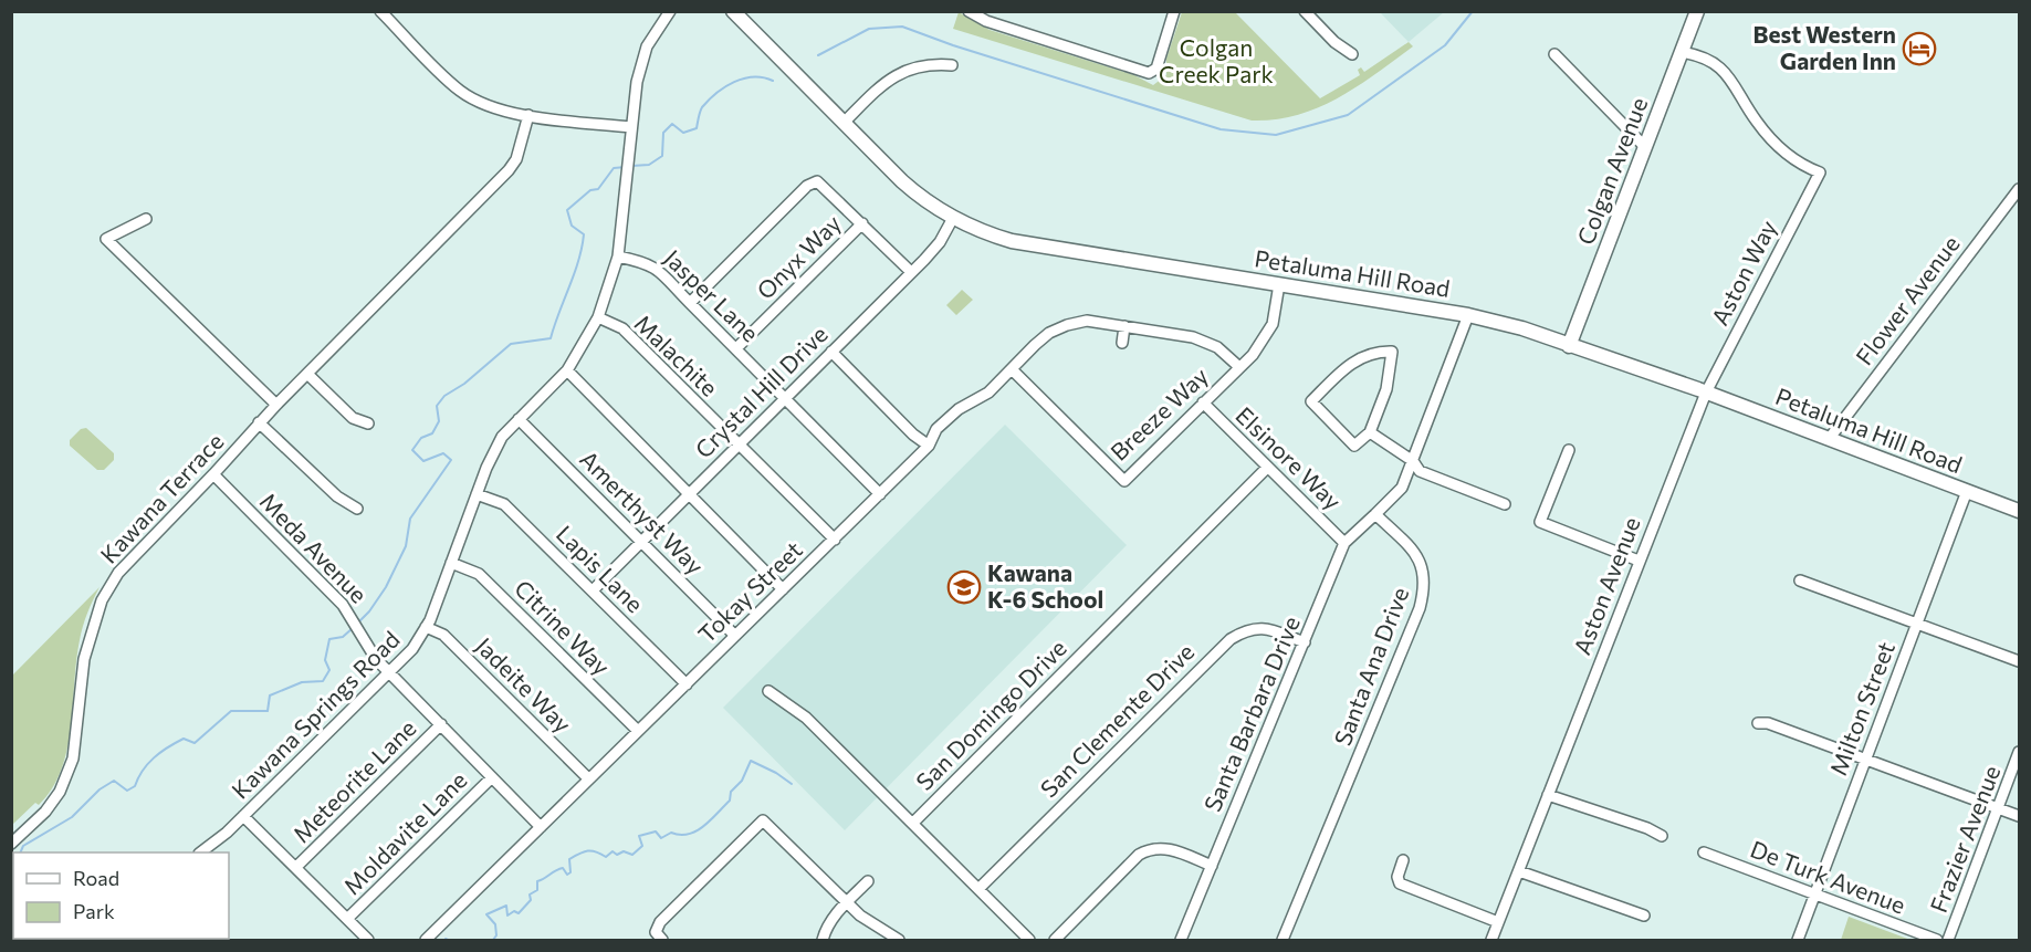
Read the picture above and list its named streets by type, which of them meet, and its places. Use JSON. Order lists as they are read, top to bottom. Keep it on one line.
{"streets":{"main road":["Colgan Avenue","Petaluma Hill Road"],"street":["Onyx Way","Aston Way","Jasper Lane","Flower Avenue","Malachite","Crystal Hill Drive","Breeze Way","Elsinore Way","Kawana Terrace","Amerthyst Way","Meda Avenue","Lapis Lane","Aston Avenue","Tokay Street","Citrine Way","Santa Ana Drive","Jadeite Way","Milton Street","Santa Barbara Drive","Kawana Springs Road","San Domingo Drive","San Clemente Drive","Meteorite Lane","Moldavite Lane","Frazier Avenue","De Turk Avenue"]},"crossings":[["Colgan Avenue","Aston Way"],["Colgan Avenue","Petaluma Hill Road"],["Onyx Way","Jasper Lane"],["Aston Way","Petaluma Hill Road"],["Aston Way","Aston Avenue"],["Petaluma Hill Road","Flower Avenue"],["Petaluma Hill Road","Crystal Hill Drive"],["Petaluma Hill Road","Breeze Way"],["Petaluma Hill Road","Aston Avenue"],["Petaluma Hill Road","Milton Street"],["Jasper Lane","Crystal Hill Drive"],["Jasper Lane","Tokay Street"],["Jasper Lane","Kawana Springs Road"],["Malachite","Crystal Hill Drive"],["Malachite","Tokay Street"],["Malachite","Kawana Springs Road"],["Crystal Hill Drive","Amerthyst Way"],["Crystal Hill Drive","Lapis Lane"],["Breeze Way","Elsinore Way"],["Breeze Way","Tokay Street"],["Elsinore Way","Santa Barbara Drive"],["Elsinore Way","San Domingo Drive"],["Kawana Terrace","Meda Avenue"],["Amerthyst Way","Tokay Street"],["Amerthyst Way","Kawana Springs Road"],["Meda Avenue","Tokay Street"],["Meda Avenue","Kawana Springs Road"],["Meda Avenue","Meteorite Lane"],["Meda Avenue","Moldavite Lane"],["Lapis Lane","Tokay Street"],["Lapis Lane","Kawana Springs Road"],["Tokay Street","Citrine Way"],["Tokay Street","Jadeite Way"],["Citrine Way","Kawana Springs Road"],["Santa Ana Drive","Santa Barbara Drive"],["Jadeite Way","Kawana Springs Road"],["Milton Street","De Turk Avenue"],["Santa Barbara Drive","San Clemente Drive"]],"parks":["Colgan Creek Park"],"places":{"hotel":["Best Western Garden Inn"],"school or university":["Kawana K-6 School"]},"legend":["Road","Park"]}
